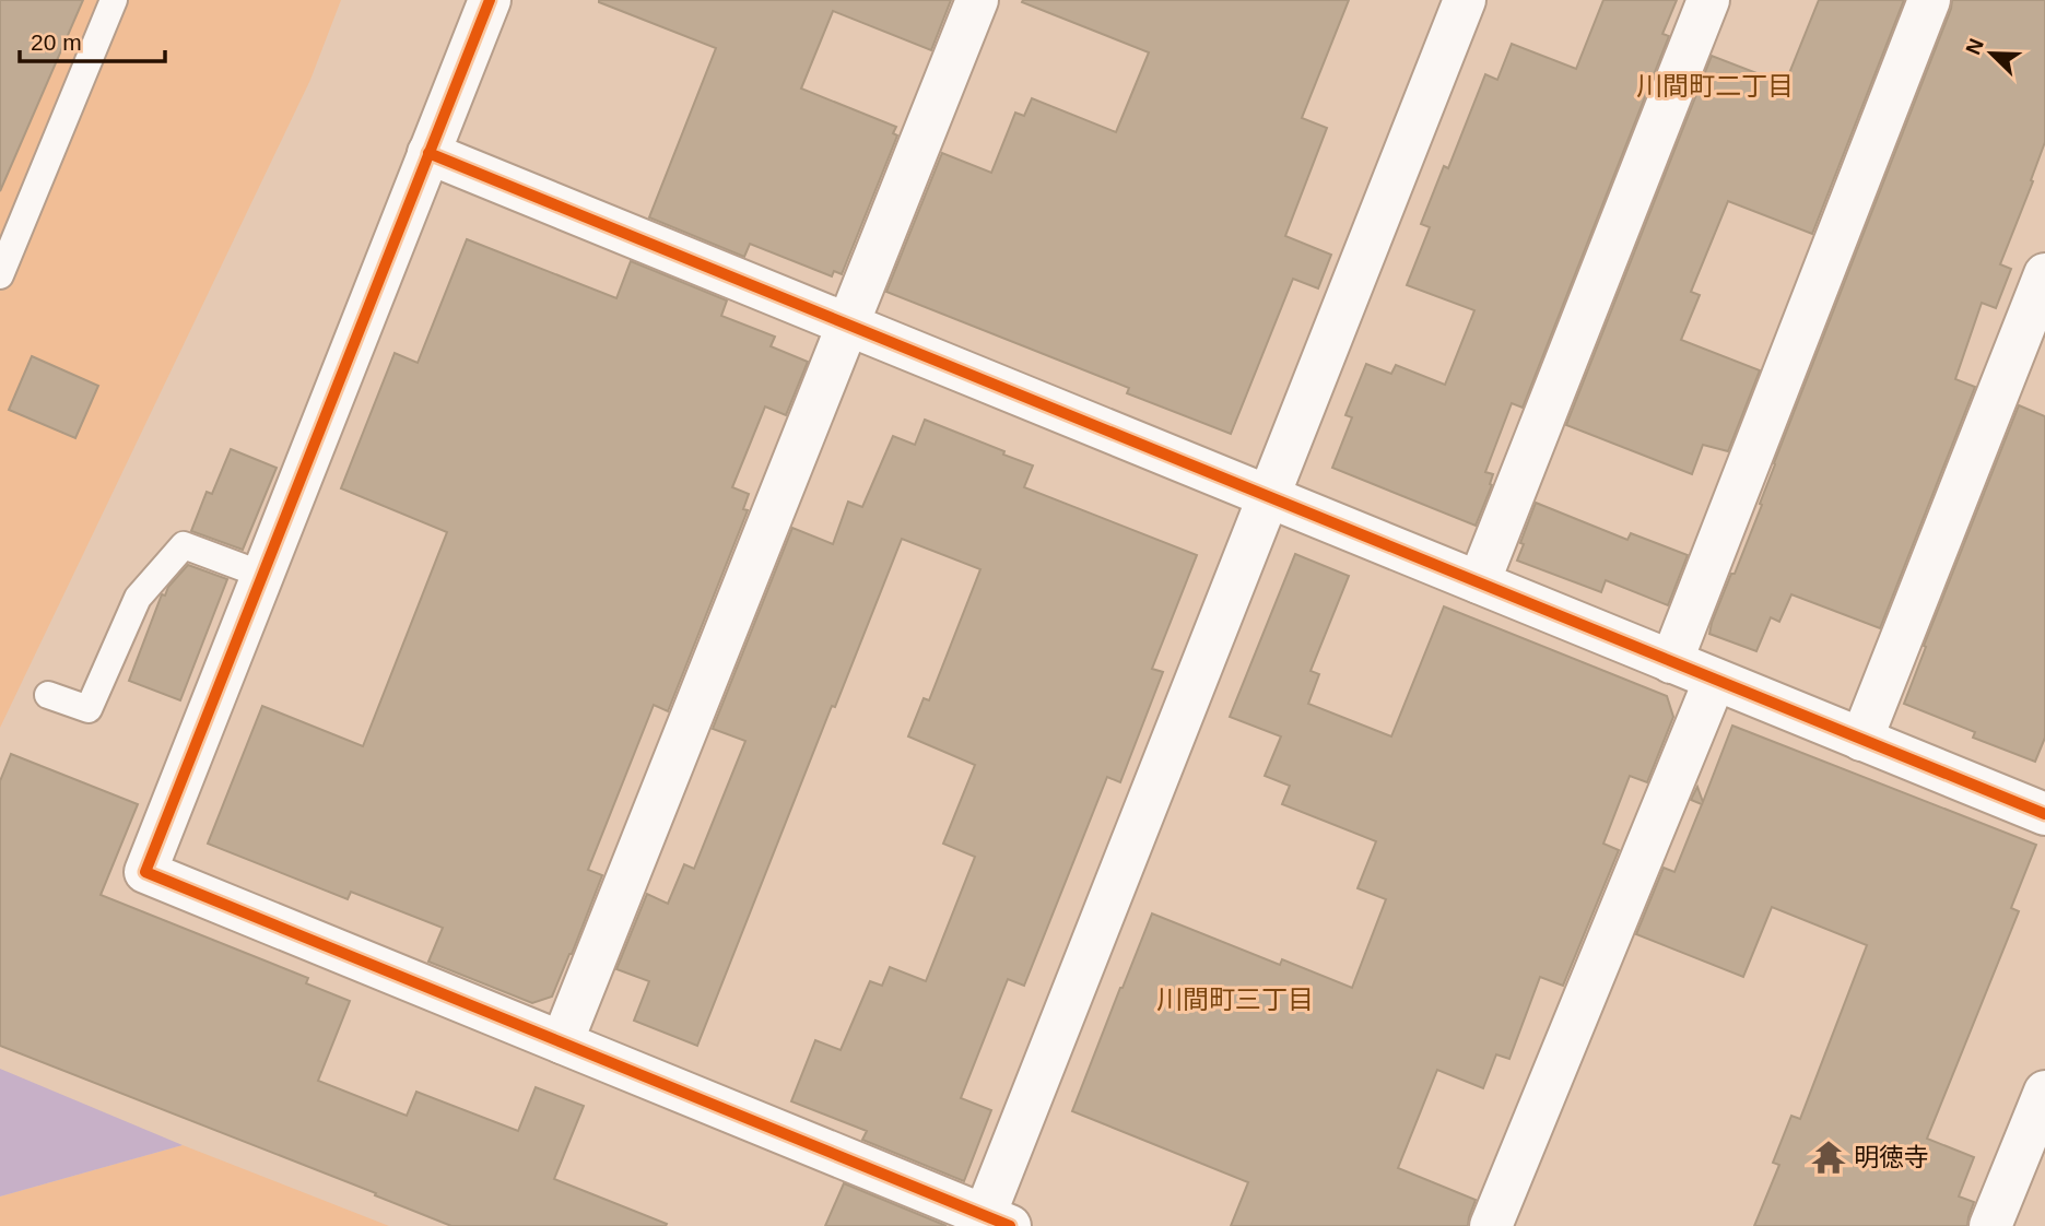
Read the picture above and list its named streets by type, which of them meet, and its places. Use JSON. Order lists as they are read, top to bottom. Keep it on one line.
{"districts":["川間町二丁目","川間町三丁目"],"places":{"temple":["明徳寺"]},"scale_bar":"20 m","north":"top left"}
